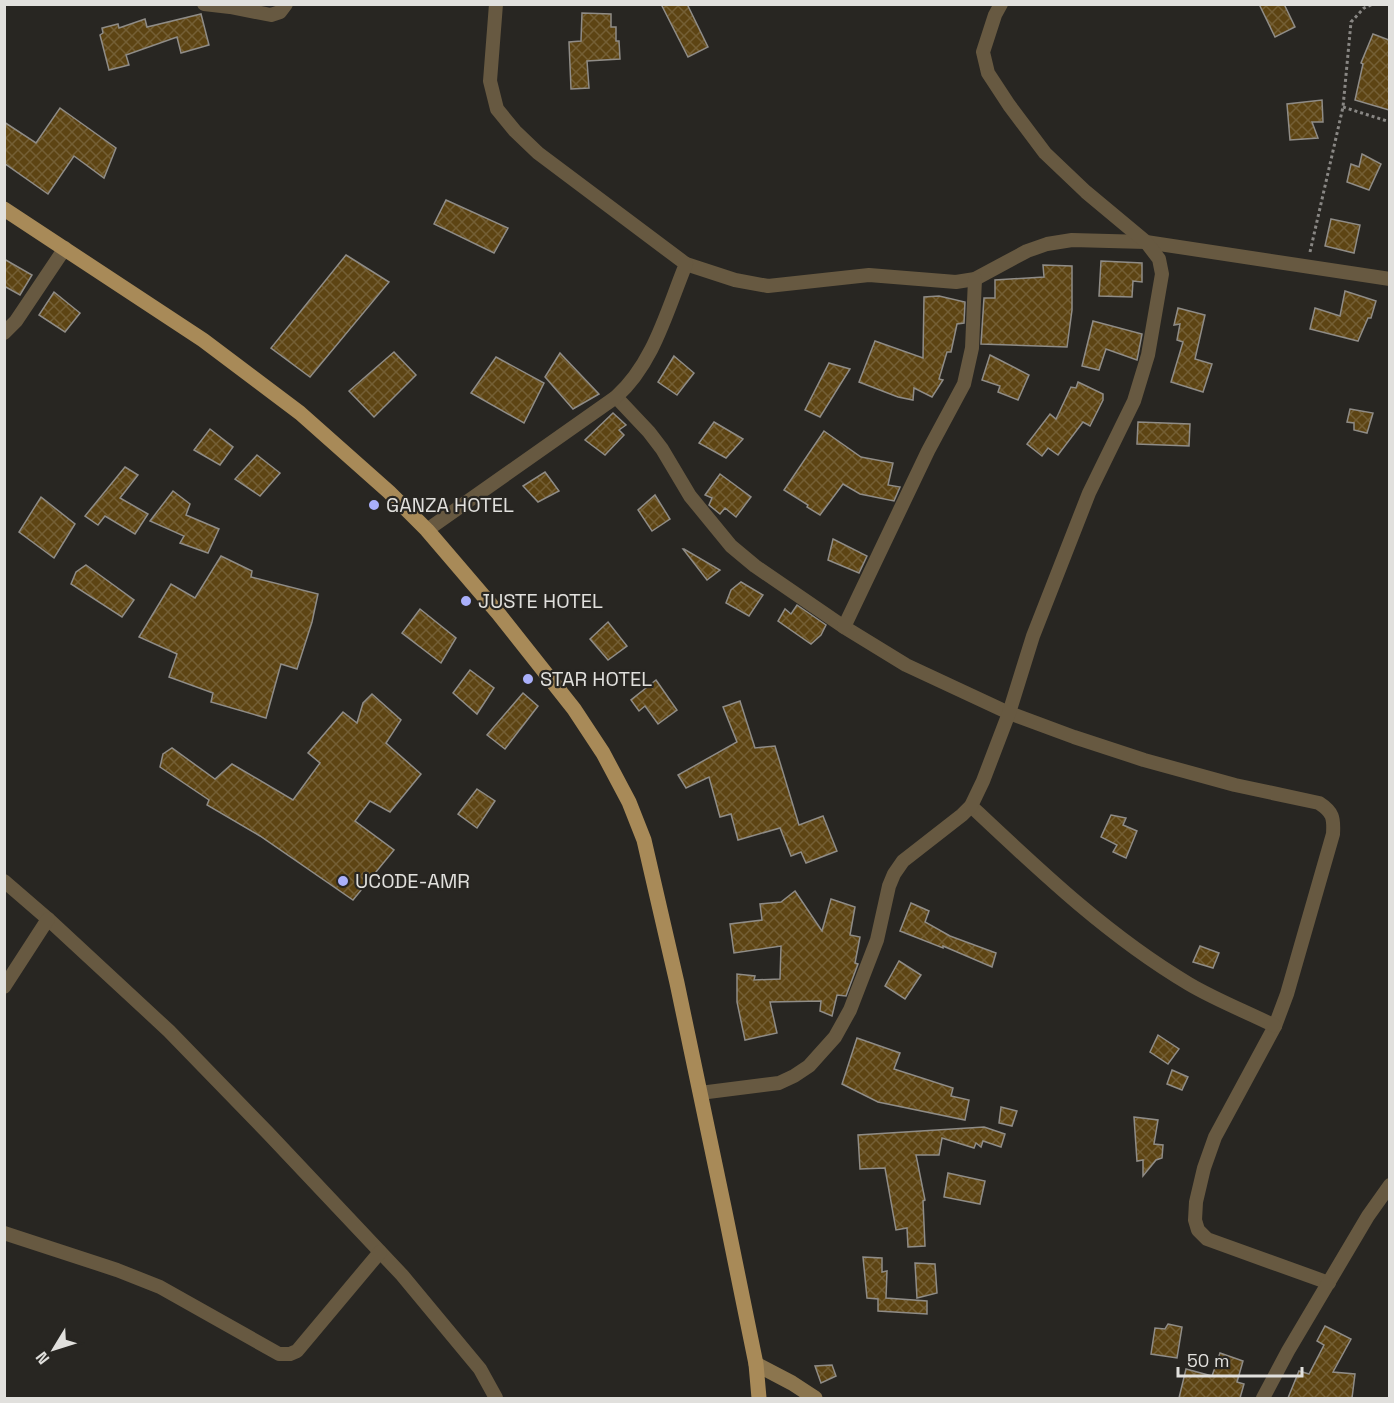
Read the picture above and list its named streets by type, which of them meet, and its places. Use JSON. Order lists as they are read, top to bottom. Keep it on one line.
{"places":["GANZA HOTEL","JUSTE HOTEL","STAR HOTEL","UCODE-AMR"],"scale_bar":"50 m","north":"bottom left"}
